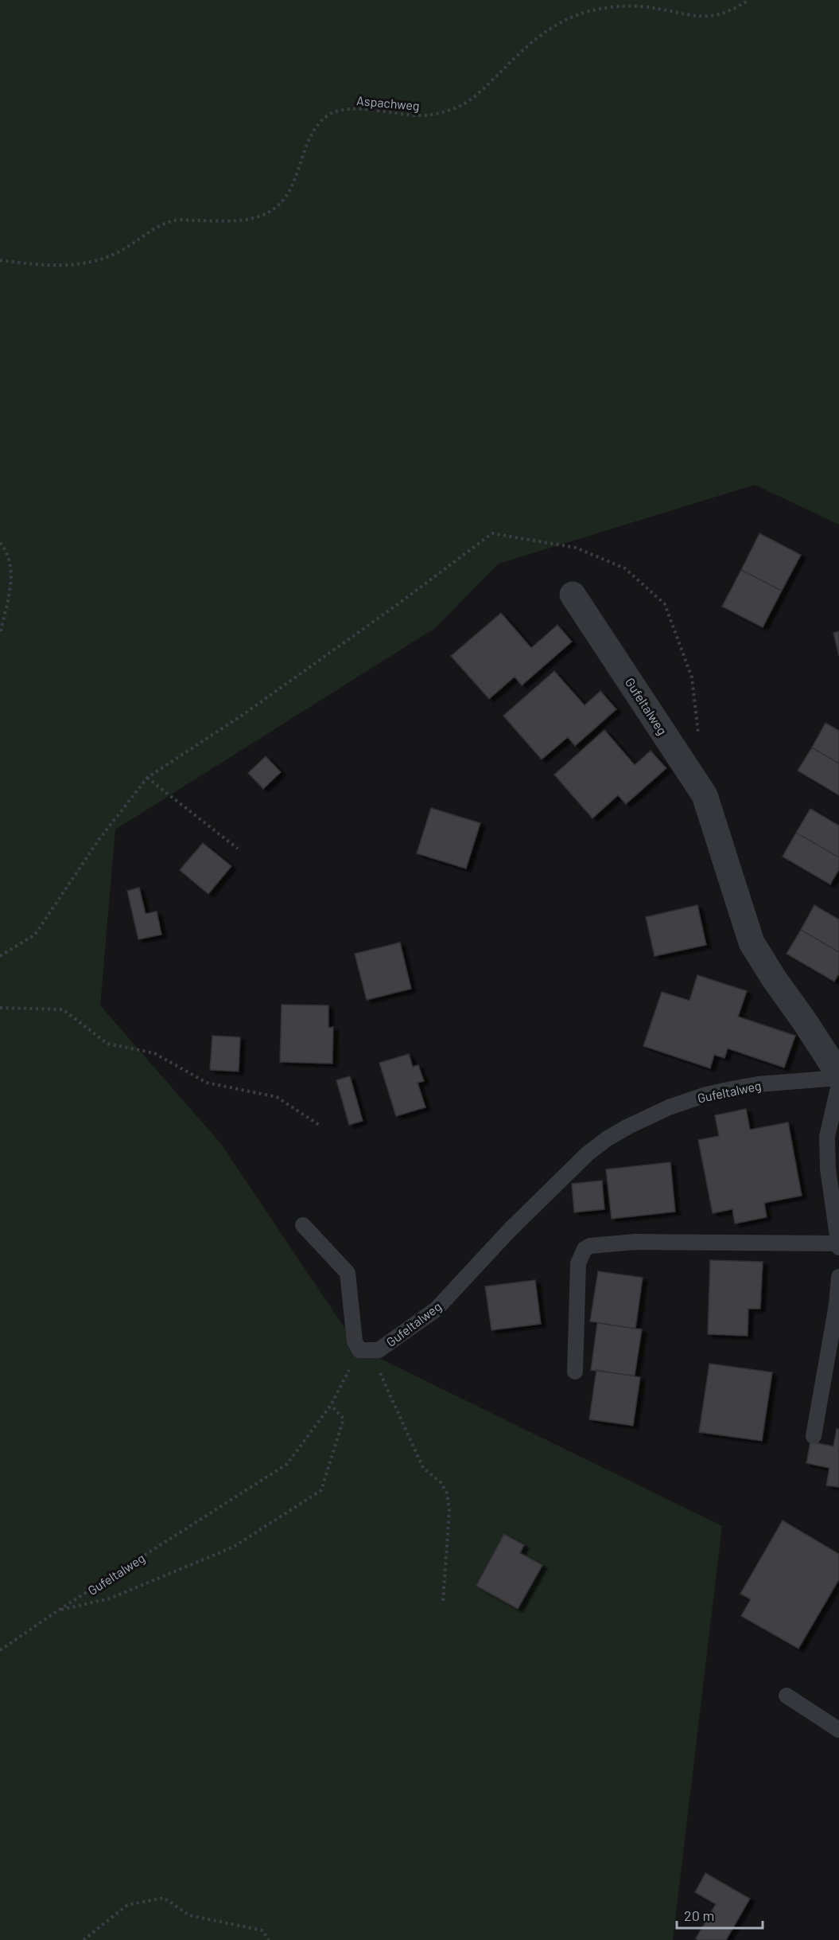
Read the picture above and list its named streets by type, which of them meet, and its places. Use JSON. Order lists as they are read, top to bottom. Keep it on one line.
{"streets":{"street":["Gufeltalweg"],"path":["Aspachweg"]},"scale_bar":"20 m"}
